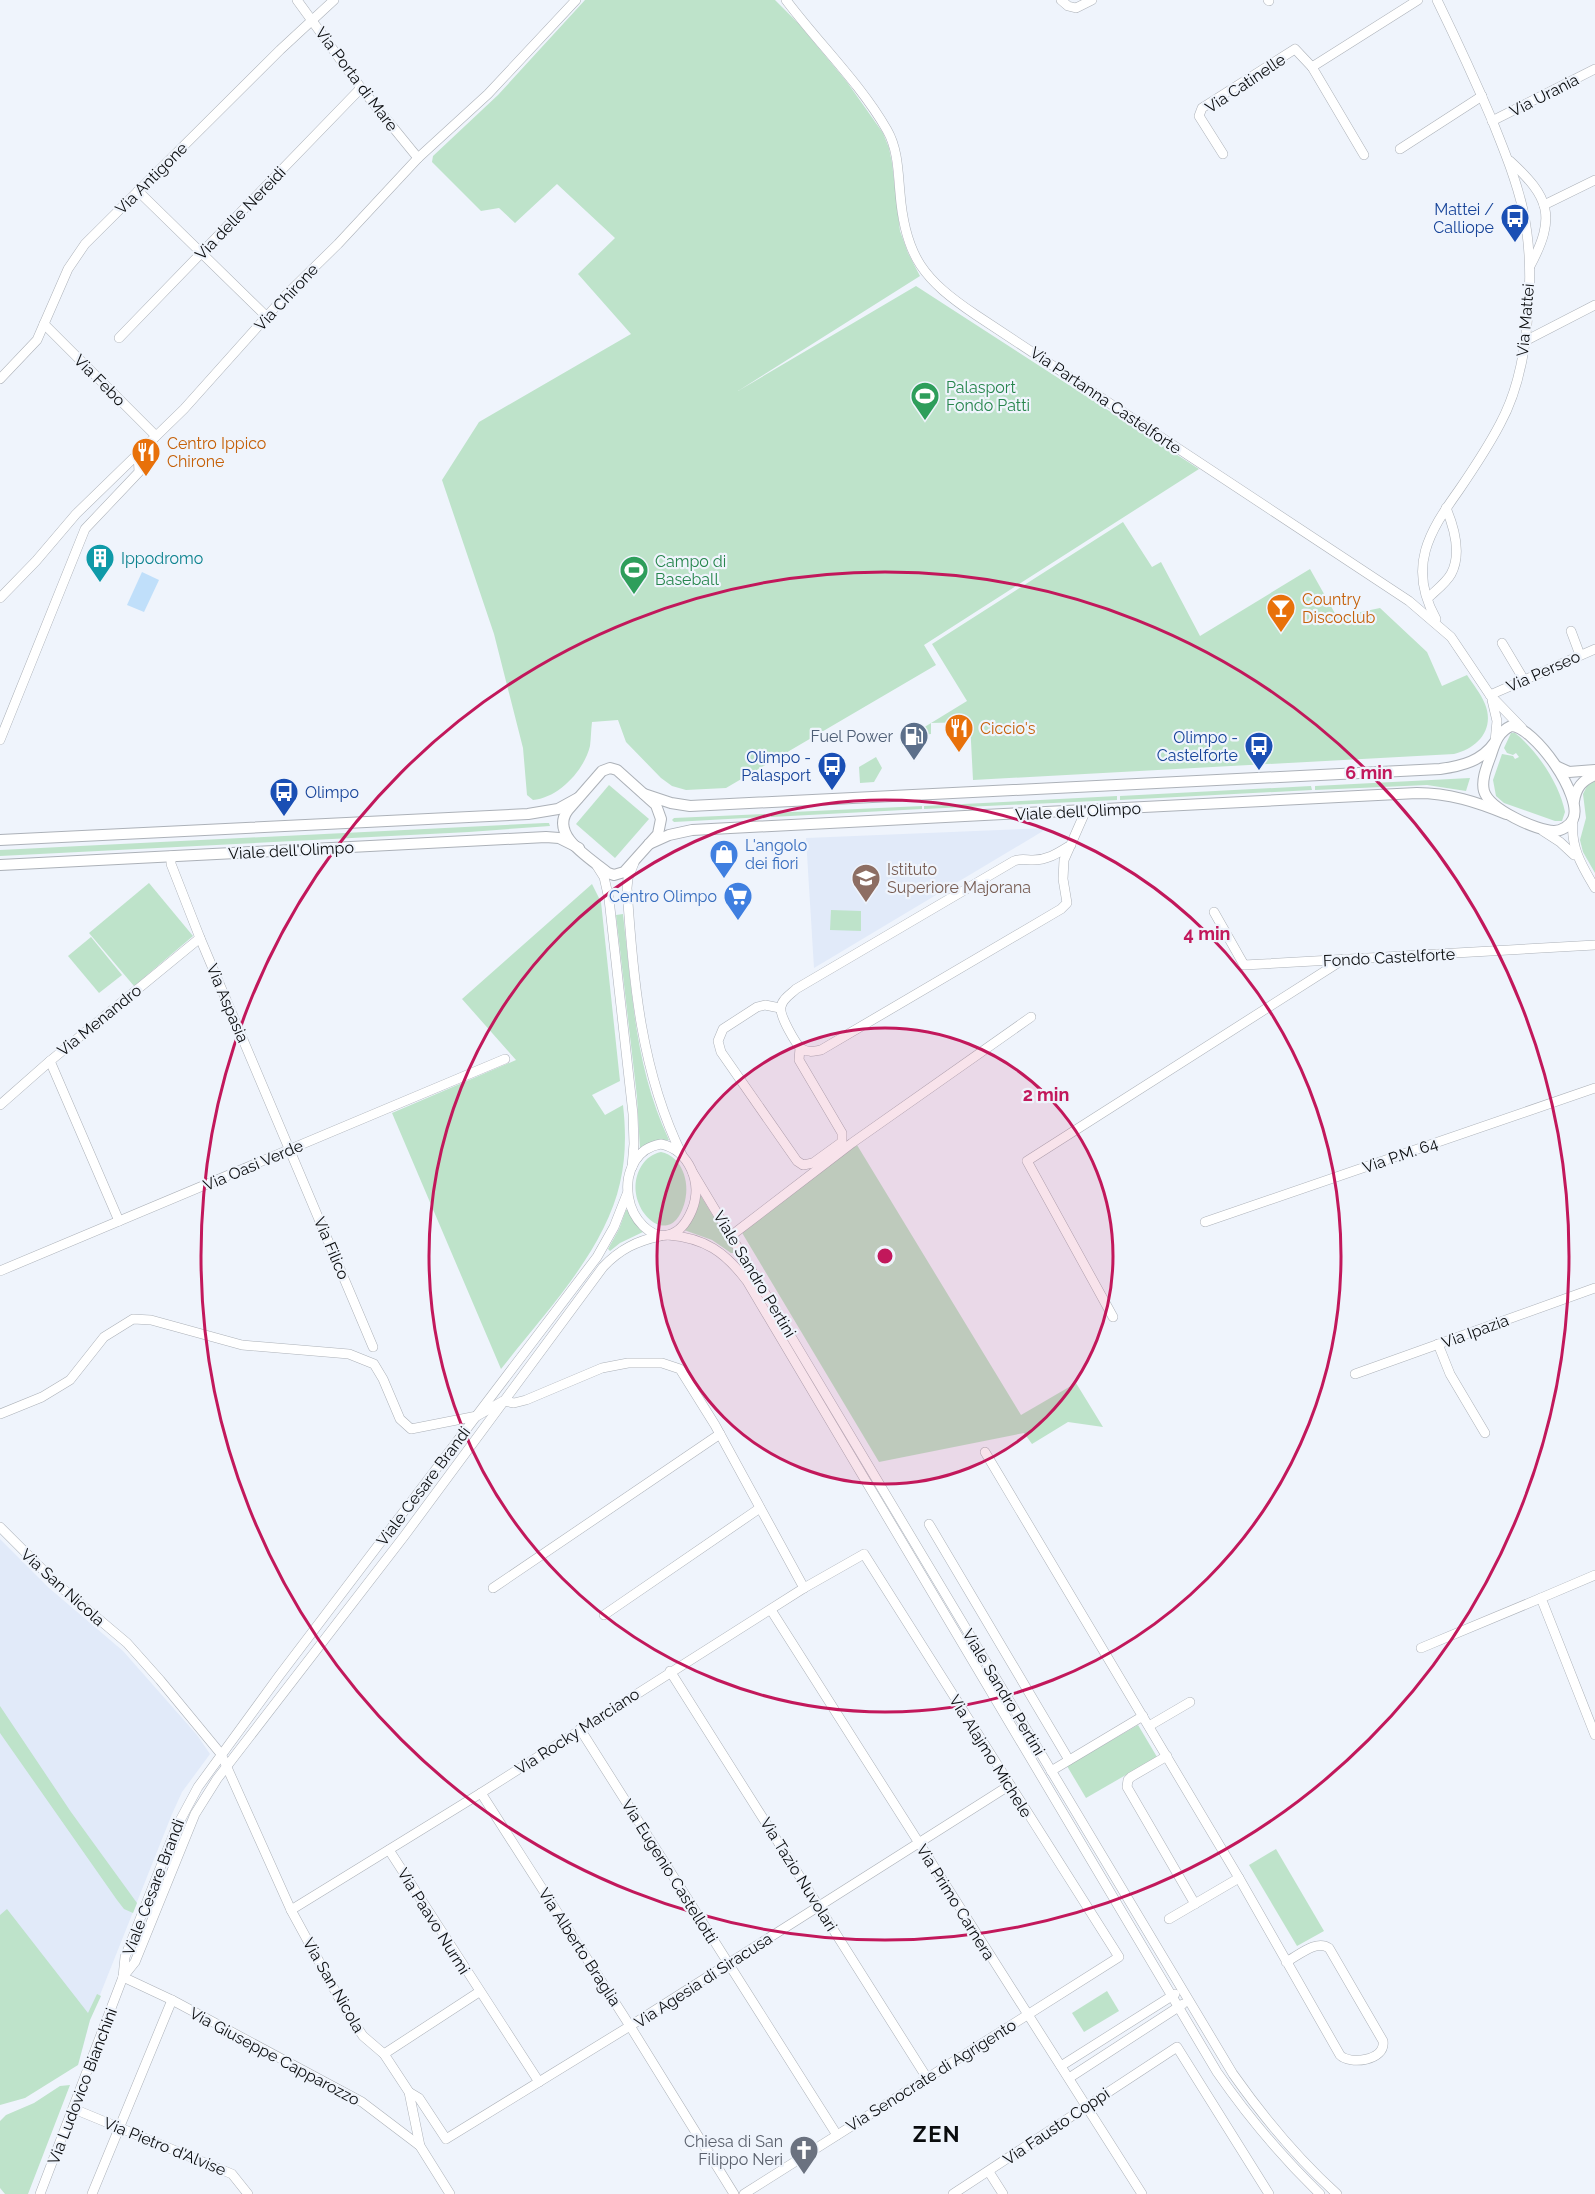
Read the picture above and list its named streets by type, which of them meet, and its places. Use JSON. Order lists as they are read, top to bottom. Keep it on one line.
{"streets":{"street":["Via Porta di Mare","Via Catinelle","Via Urania","Via Antigone","Via delle Nereidi","Via Chirone","Via Mattei","Via Febo","Via Partanna Castelforte","Via Perseo","Viale dell'Olimpo","Fondo Castelforte","Via Aspasia","Via Menandro","Via P.M. 64","Via Oasi Verde","Via Filico","Viale Sandro Pertini","Via Ipazia","Viale Cesare Brandi","Via San Nicola","Via Rocky Marciano","Via Alajmo Michele","Via Eugenio Castellotti","Via Tazio Nuvolari","Via Primo Carnera","Via Paavo Nurmi","Via Alberto Braglia","Via Agesia di Siracusa","Via Giuseppe Capparozzo","Via Senocrate di Agrigento","Via Ludovico Bianchini","Via Fausto Coppi","Via Pietro d'Alvise"]},"crossings":[["Via Porta di Mare","Via Antigone"],["Via Porta di Mare","Via delle Nereidi"],["Via Porta di Mare","Via Chirone"],["Via Urania","Via Mattei"],["Via Antigone","Via Febo"],["Via Chirone","Via Febo"],["Via Mattei","Via Partanna Castelforte"],["Via Partanna Castelforte","Via Perseo"],["Via Partanna Castelforte","Viale dell'Olimpo"],["Viale dell'Olimpo","Via Aspasia"],["Via Aspasia","Via Menandro"],["Via Aspasia","Via Oasi Verde"],["Via Aspasia","Via Filico"],["Via Oasi Verde","Via Filico"],["Viale Sandro Pertini","Viale Cesare Brandi"],["Viale Cesare Brandi","Via San Nicola"],["Viale Cesare Brandi","Via Giuseppe Capparozzo"],["Viale Cesare Brandi","Via Ludovico Bianchini"],["Via San Nicola","Via Rocky Marciano"],["Via San Nicola","Via Paavo Nurmi"],["Via San Nicola","Via Agesia di Siracusa"],["Via San Nicola","Via Giuseppe Capparozzo"],["Via Rocky Marciano","Via Alajmo Michele"],["Via Rocky Marciano","Via Eugenio Castellotti"],["Via Rocky Marciano","Via Tazio Nuvolari"],["Via Rocky Marciano","Via Primo Carnera"],["Via Rocky Marciano","Via Paavo Nurmi"],["Via Rocky Marciano","Via Alberto Braglia"],["Via Alajmo Michele","Via Agesia di Siracusa"],["Via Alajmo Michele","Via Senocrate di Agrigento"],["Via Eugenio Castellotti","Via Agesia di Siracusa"],["Via Eugenio Castellotti","Via Senocrate di Agrigento"],["Via Tazio Nuvolari","Via Agesia di Siracusa"],["Via Tazio Nuvolari","Via Senocrate di Agrigento"],["Via Primo Carnera","Via Agesia di Siracusa"],["Via Primo Carnera","Via Senocrate di Agrigento"],["Via Primo Carnera","Via Fausto Coppi"],["Via Paavo Nurmi","Via Agesia di Siracusa"],["Via Alberto Braglia","Via Agesia di Siracusa"],["Via Giuseppe Capparozzo","Via Ludovico Bianchini"],["Via Ludovico Bianchini","Via Pietro d'Alvise"]],"districts":["ZEN"],"places":{"bus stop":["Mattei / Calliope","Olimpo - Castelforte","Olimpo - Palasport","Olimpo"],"sports":["Palasport Fondo Patti","Campo di Baseball"],"restaurant":["Centro Ippico Chirone","Ciccio's"],"building":["Ippodromo"],"bar":["Country Discoclub"],"fuel station":["Fuel Power"],"shop":["L'angolo dei fiori"],"school or university":["Istituto Superiore Majorana"],"supermarket":["Centro Olimpo"],"church":["Chiesa di San Filippo Neri"]},"rings":["6 min","4 min","2 min"]}
